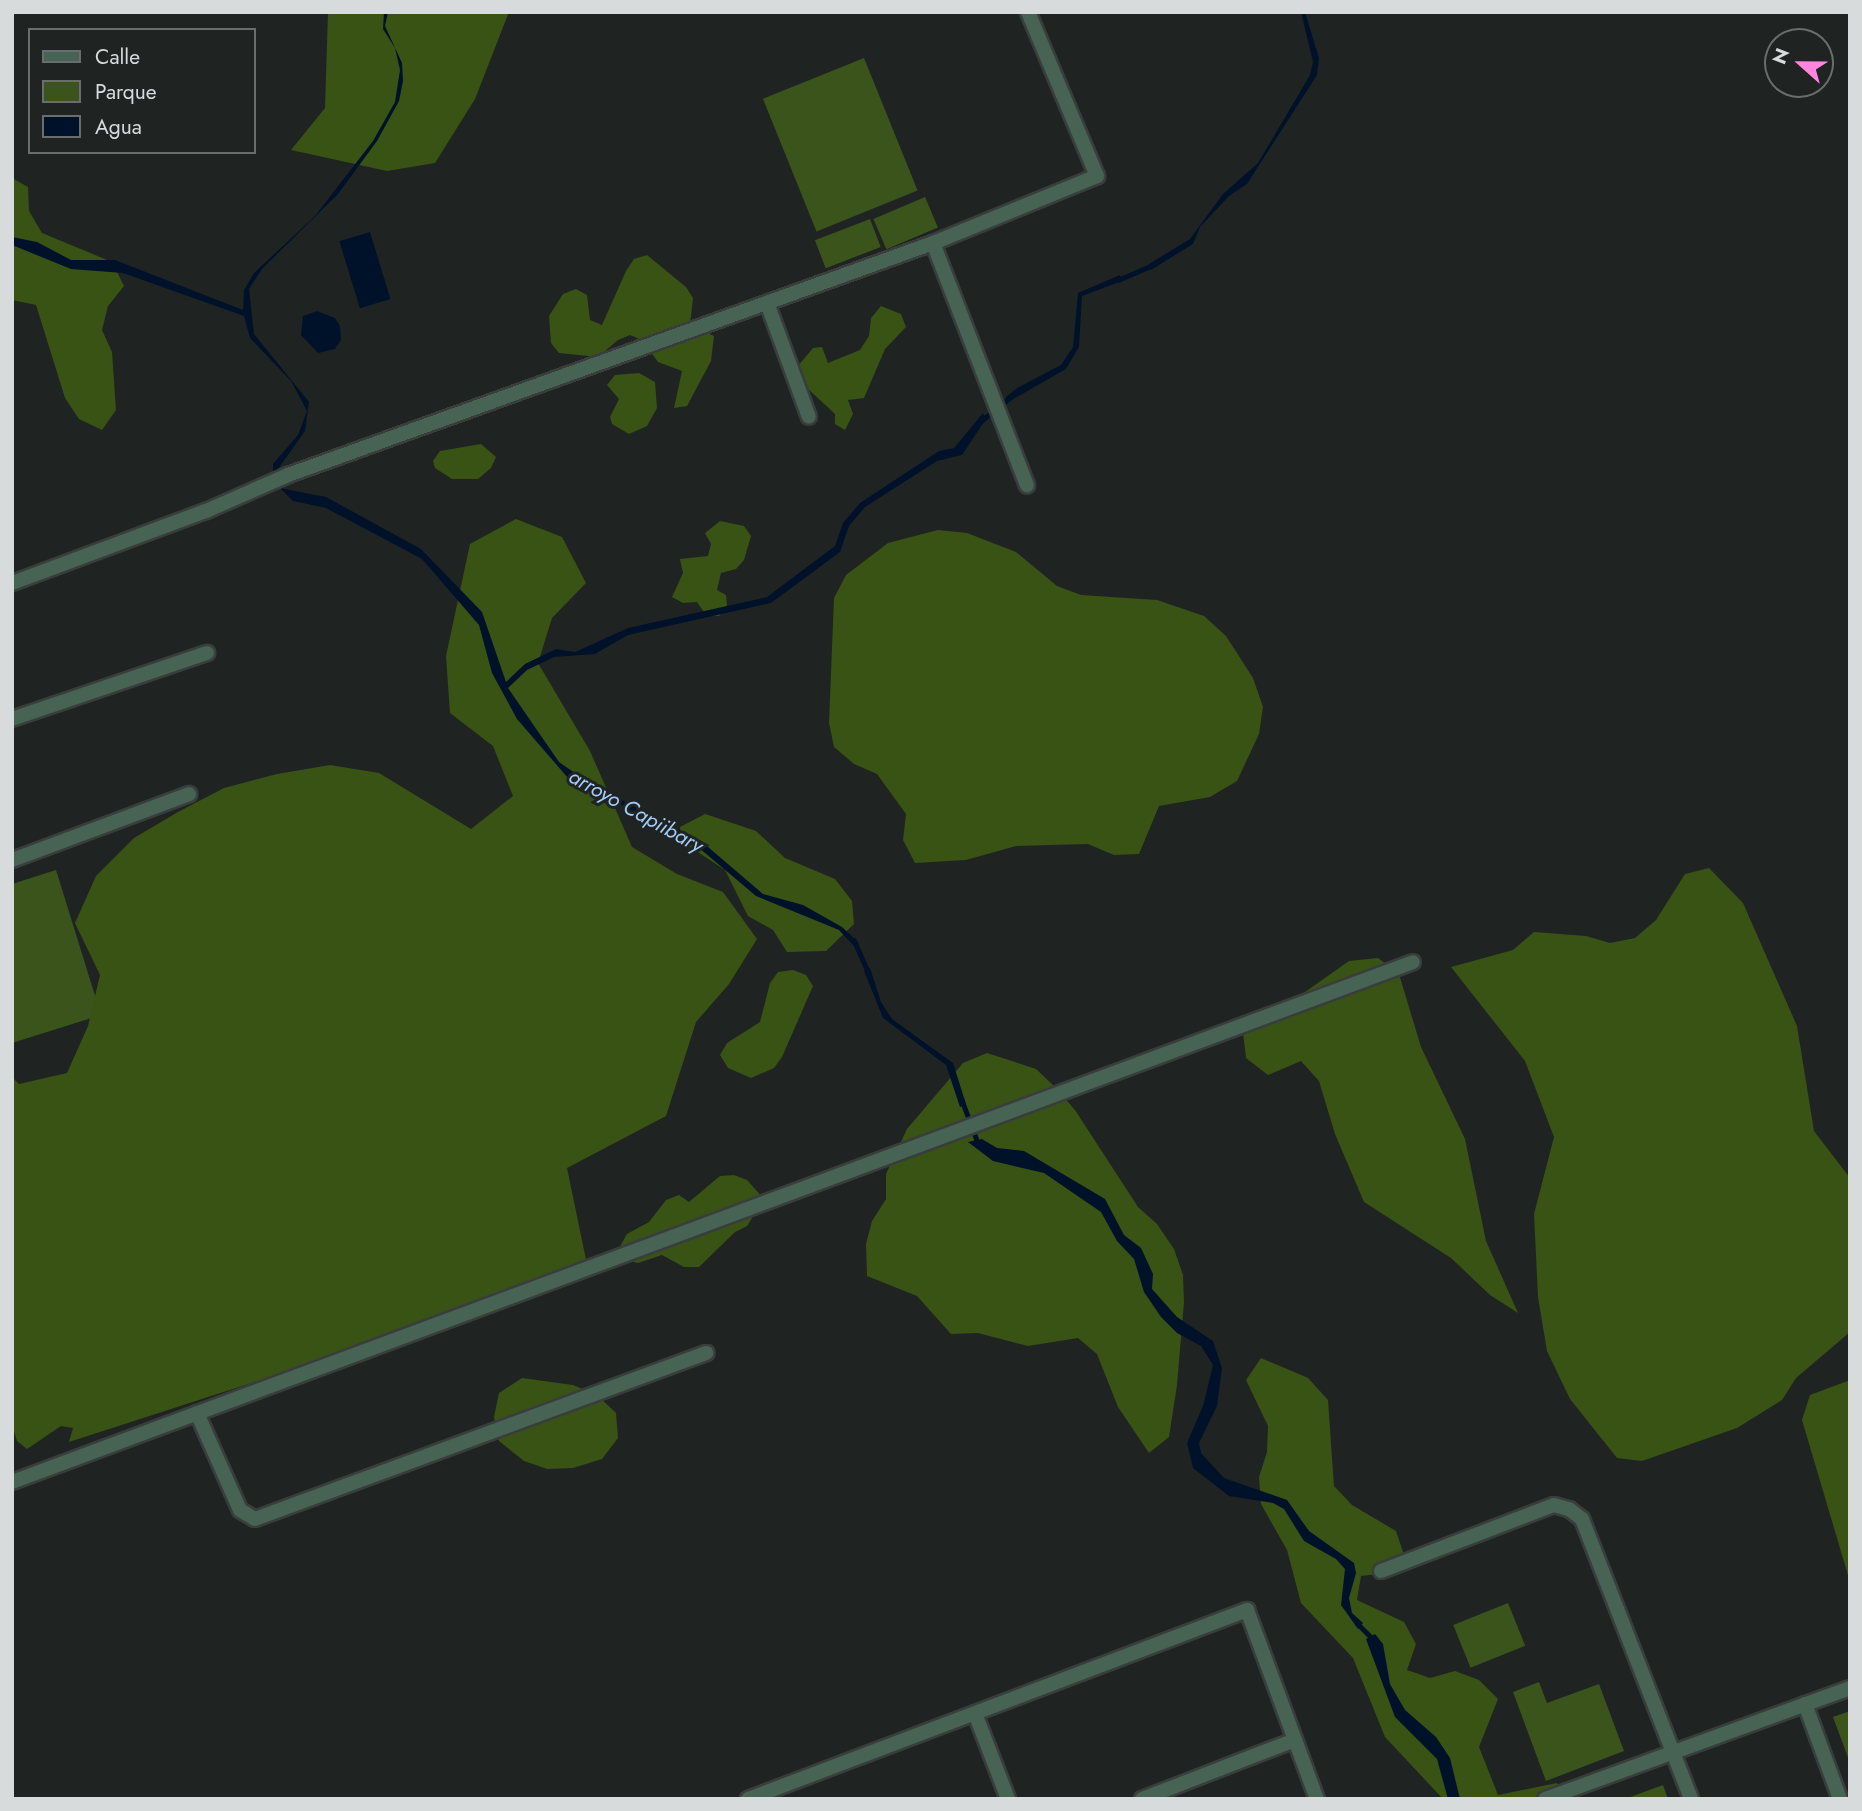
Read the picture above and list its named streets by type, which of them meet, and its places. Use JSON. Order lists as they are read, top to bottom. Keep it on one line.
{"water":["arroyo Capiibary"],"legend":["Calle","Parque","Agua"],"north":"left"}
